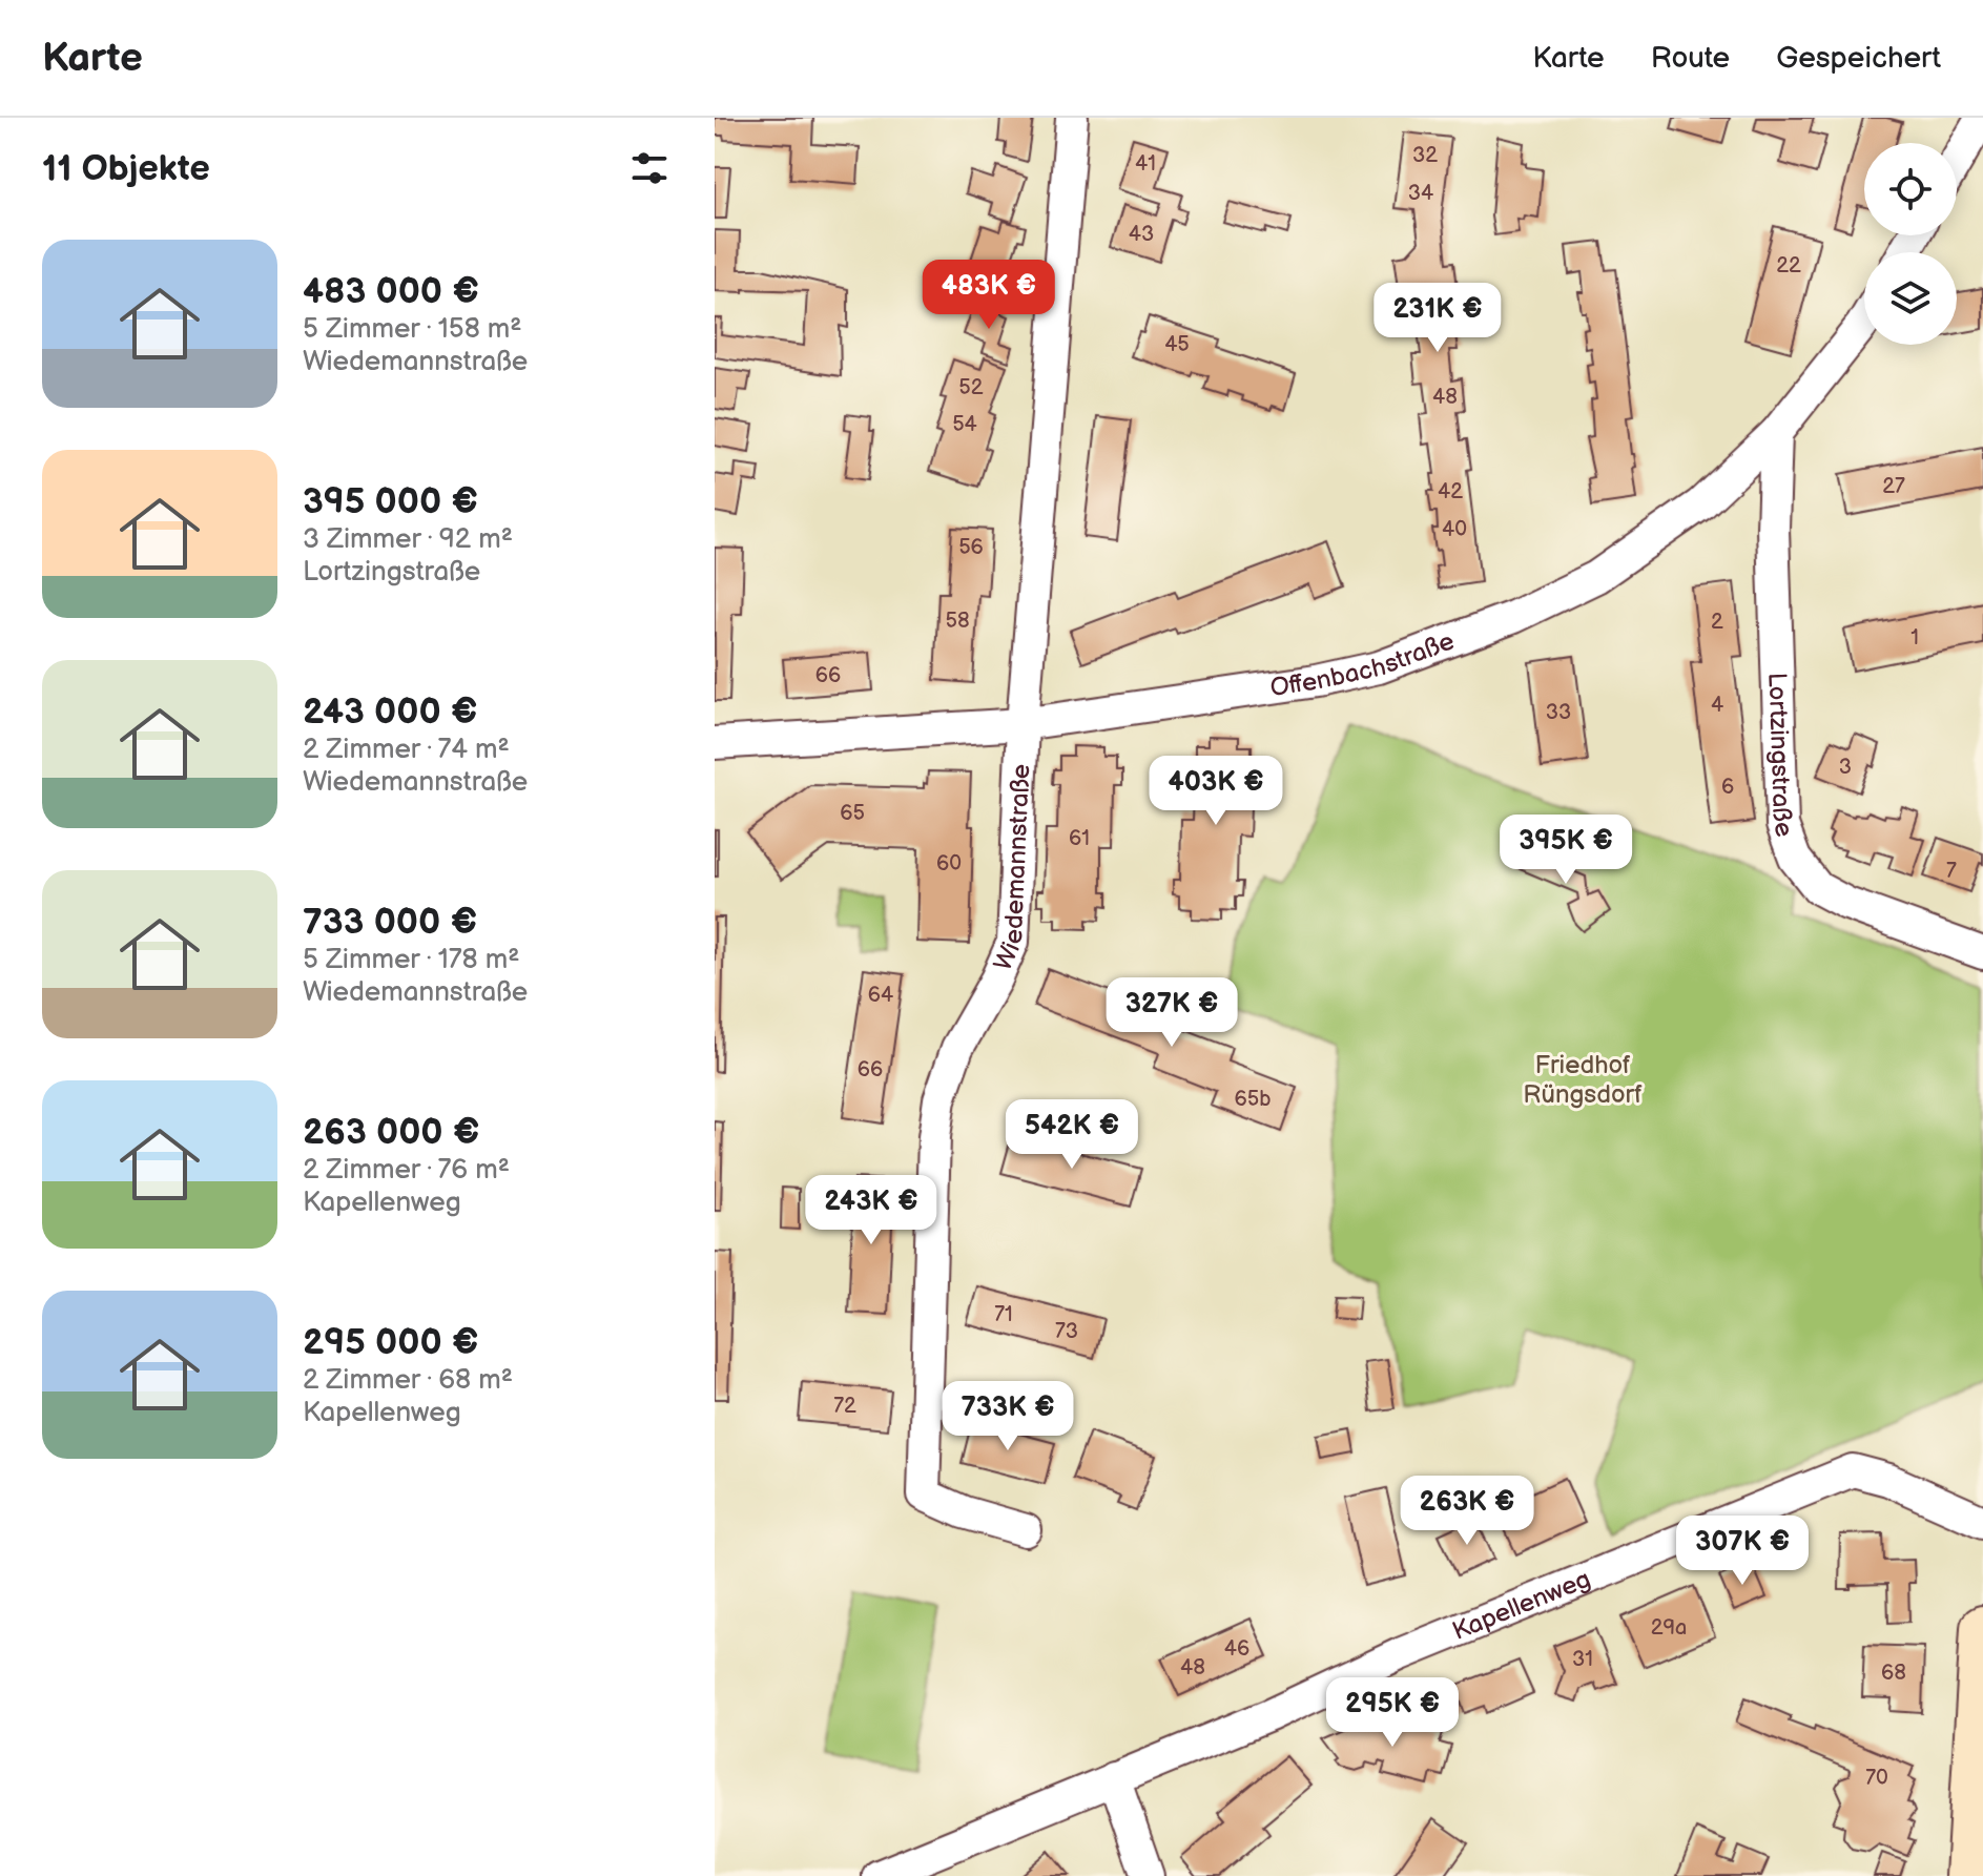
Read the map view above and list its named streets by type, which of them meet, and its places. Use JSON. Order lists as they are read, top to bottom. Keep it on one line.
{"streets":{"street":["Offenbachstraße","Lortzingstraße","Wiedemannstraße","Kapellenweg"]},"crossings":[["Offenbachstraße","Lortzingstraße"],["Offenbachstraße","Wiedemannstraße"]],"parks":["Friedhof Rüngsdorf"],"house_numbers":["32","41","34","43","22","45","52","48","54","27","42","40","56","58","2","1","66","4","33","3","6","65","61","60","7","64","66","65b","71","73","72","29a","46","31","48","68","70"],"page":{"header":"Karte","nav":["Karte","Route","Gespeichert"],"heading":"11 Objekte","list":[{"name":"483 000 €","note":"5 Zimmer · 158 m² · Wiedemannstraße"},{"name":"395 000 €","note":"3 Zimmer · 92 m² · Lortzingstraße"},{"name":"243 000 €","note":"2 Zimmer · 74 m² · Wiedemannstraße"},{"name":"733 000 €","note":"5 Zimmer · 178 m² · Wiedemannstraße"},{"name":"263 000 €","note":"2 Zimmer · 76 m² · Kapellenweg"},{"name":"295 000 €","note":"2 Zimmer · 68 m² · Kapellenweg"}],"price":["483K €","231K €","403K €","395K €","327K €","542K €","243K €","733K €","263K €","307K €","295K €"]}}
